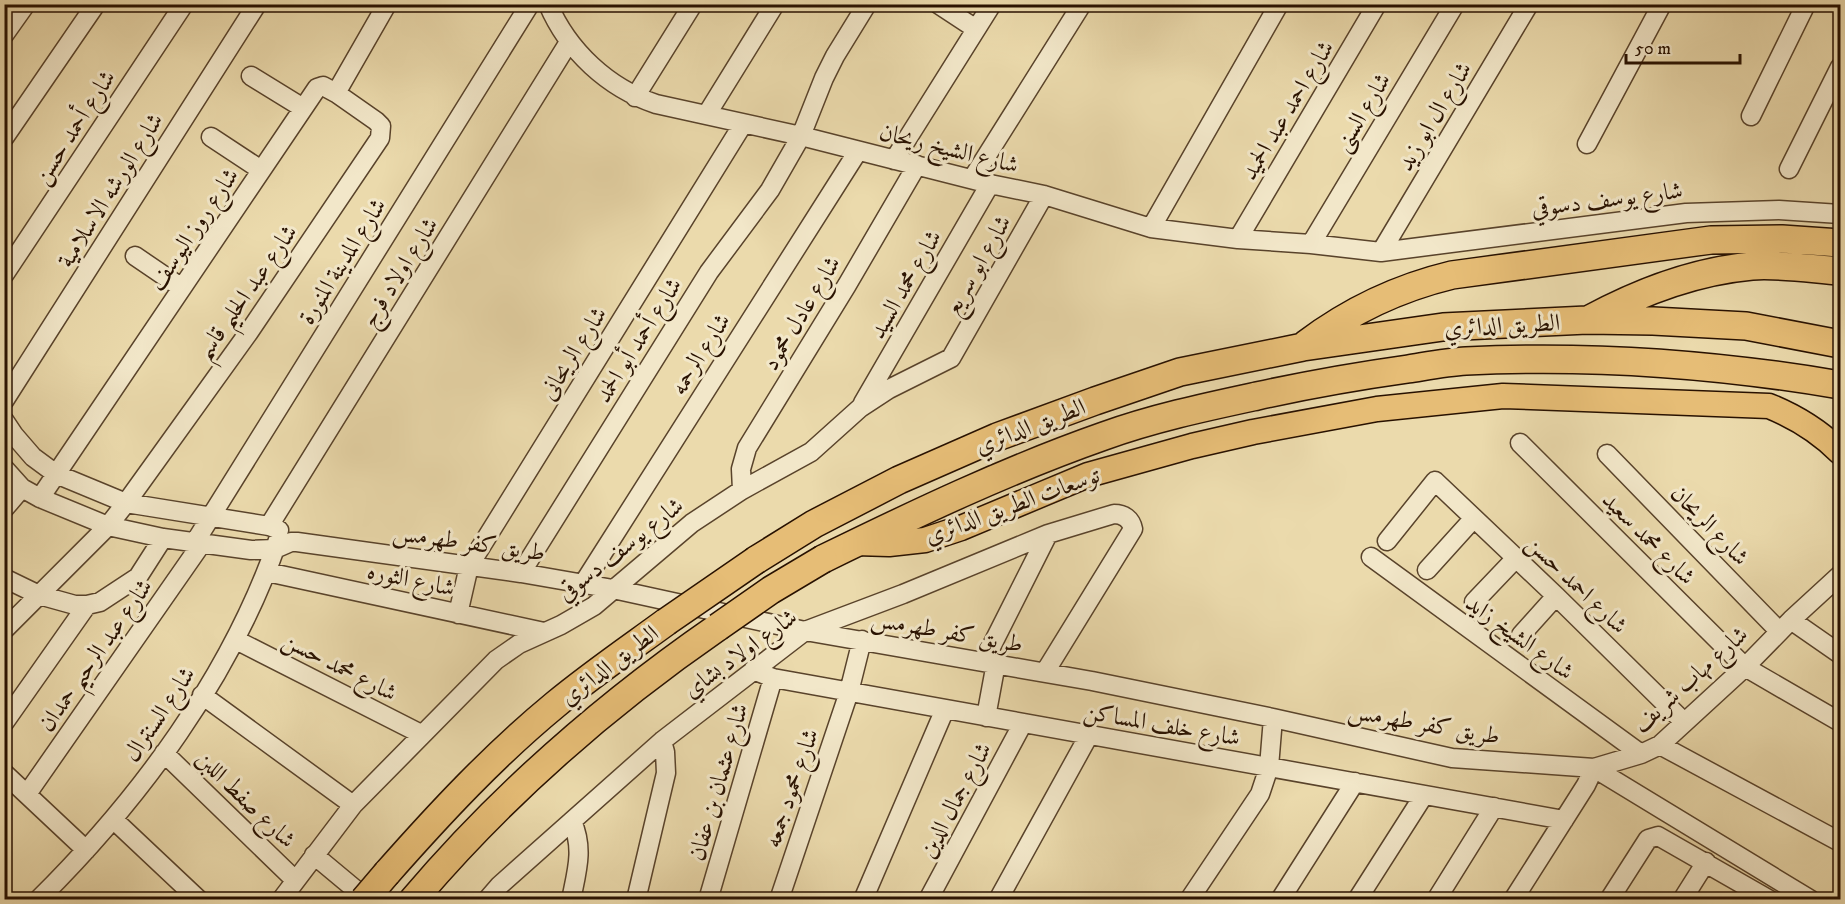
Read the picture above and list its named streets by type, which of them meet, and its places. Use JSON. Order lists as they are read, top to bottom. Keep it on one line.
{"streets":{"highway":["الطريق الدائري"],"main road":["توسعات الطريق الدائري"],"street":["شارع احمد عبد الحميد","شارع السنى","شارع ال ابو زيد","شارع أحمد حسن","شارع الشيخ ريحان","شارع الورشه الاسلامية","شارع يوسف دسوقي","شارع روز اليوسف","شارع المدينة المنورة","شارع ابو سريع","شارع اولاد فرج","شارع محمد السيد","شارع عبد الحليم قاسم","شارع عادل محمود","شارع أحمد أبو الحمد","شارع الريحانى","شارع الرحمه","شارع الريحان","شارع محمد سعيد","طريق كفر طهرمس","شارع الثوره","شارع احمد حسن","شارع الشيخ زايد","شارع اولاد بشاي","شارع عبد الرحيم حمدان","شارع محمد حسن","شارع مهاب شريف","شارع السنترال","شارع خلف المساكن","شارع عثمان بن عفان","شارع محمود جمعه","شارع صفط اللبن","شارع جمال الدين"]},"crossings":[["شارع احمد عبد الحميد","شارع الشيخ ريحان"],["شارع السنى","شارع الشيخ ريحان"],["شارع ال ابو زيد","شارع الشيخ ريحان"],["شارع ال ابو زيد","شارع يوسف دسوقي"],["شارع الشيخ ريحان","شارع يوسف دسوقي"],["شارع الشيخ ريحان","شارع ابو سريع"],["شارع الشيخ ريحان","شارع اولاد فرج"],["شارع الشيخ ريحان","شارع محمد السيد"],["شارع الشيخ ريحان","شارع عادل محمود"],["شارع الشيخ ريحان","شارع أحمد أبو الحمد"],["شارع الشيخ ريحان","شارع الريحانى"],["شارع الشيخ ريحان","شارع الرحمه"],["شارع يوسف دسوقي","شارع ابو سريع"],["شارع يوسف دسوقي","شارع محمد السيد"],["شارع يوسف دسوقي","شارع عادل محمود"],["شارع يوسف دسوقي","طريق كفر طهرمس"],["شارع يوسف دسوقي","شارع الثوره"],["شارع يوسف دسوقي","شارع محمد حسن"],["شارع يوسف دسوقي","شارع صفط اللبن"],["شارع روز اليوسف","شارع عبد الحليم قاسم"],["شارع روز اليوسف","طريق كفر طهرمس"],["شارع المدينة المنورة","طريق كفر طهرمس"],["شارع المدينة المنورة","شارع عبد الرحيم حمدان"],["شارع اولاد فرج","طريق كفر طهرمس"],["شارع اولاد فرج","شارع السنترال"],["شارع عبد الحليم قاسم","طريق كفر طهرمس"],["الطريق الدائري","توسعات الطريق الدائري"],["شارع أحمد أبو الحمد","طريق كفر طهرمس"],["شارع الريحانى","طريق كفر طهرمس"],["شارع الريحانى","شارع الثوره"],["شارع الرحمه","طريق كفر طهرمس"],["شارع الريحان","شارع مهاب شريف"],["شارع محمد سعيد","شارع مهاب شريف"],["طريق كفر طهرمس","شارع اولاد بشاي"],["طريق كفر طهرمس","شارع عبد الرحيم حمدان"],["طريق كفر طهرمس","شارع مهاب شريف"],["طريق كفر طهرمس","شارع السنترال"],["طريق كفر طهرمس","شارع محمود جمعه"],["شارع الثوره","شارع السنترال"],["شارع احمد حسن","شارع مهاب شريف"],["شارع الشيخ زايد","شارع مهاب شريف"],["شارع اولاد بشاي","شارع خلف المساكن"],["شارع محمد حسن","شارع السنترال"],["شارع السنترال","شارع صفط اللبن"],["شارع خلف المساكن","شارع عثمان بن عفان"],["شارع خلف المساكن","شارع محمود جمعه"],["شارع خلف المساكن","شارع جمال الدين"]],"scale_bar":"50 m"}
